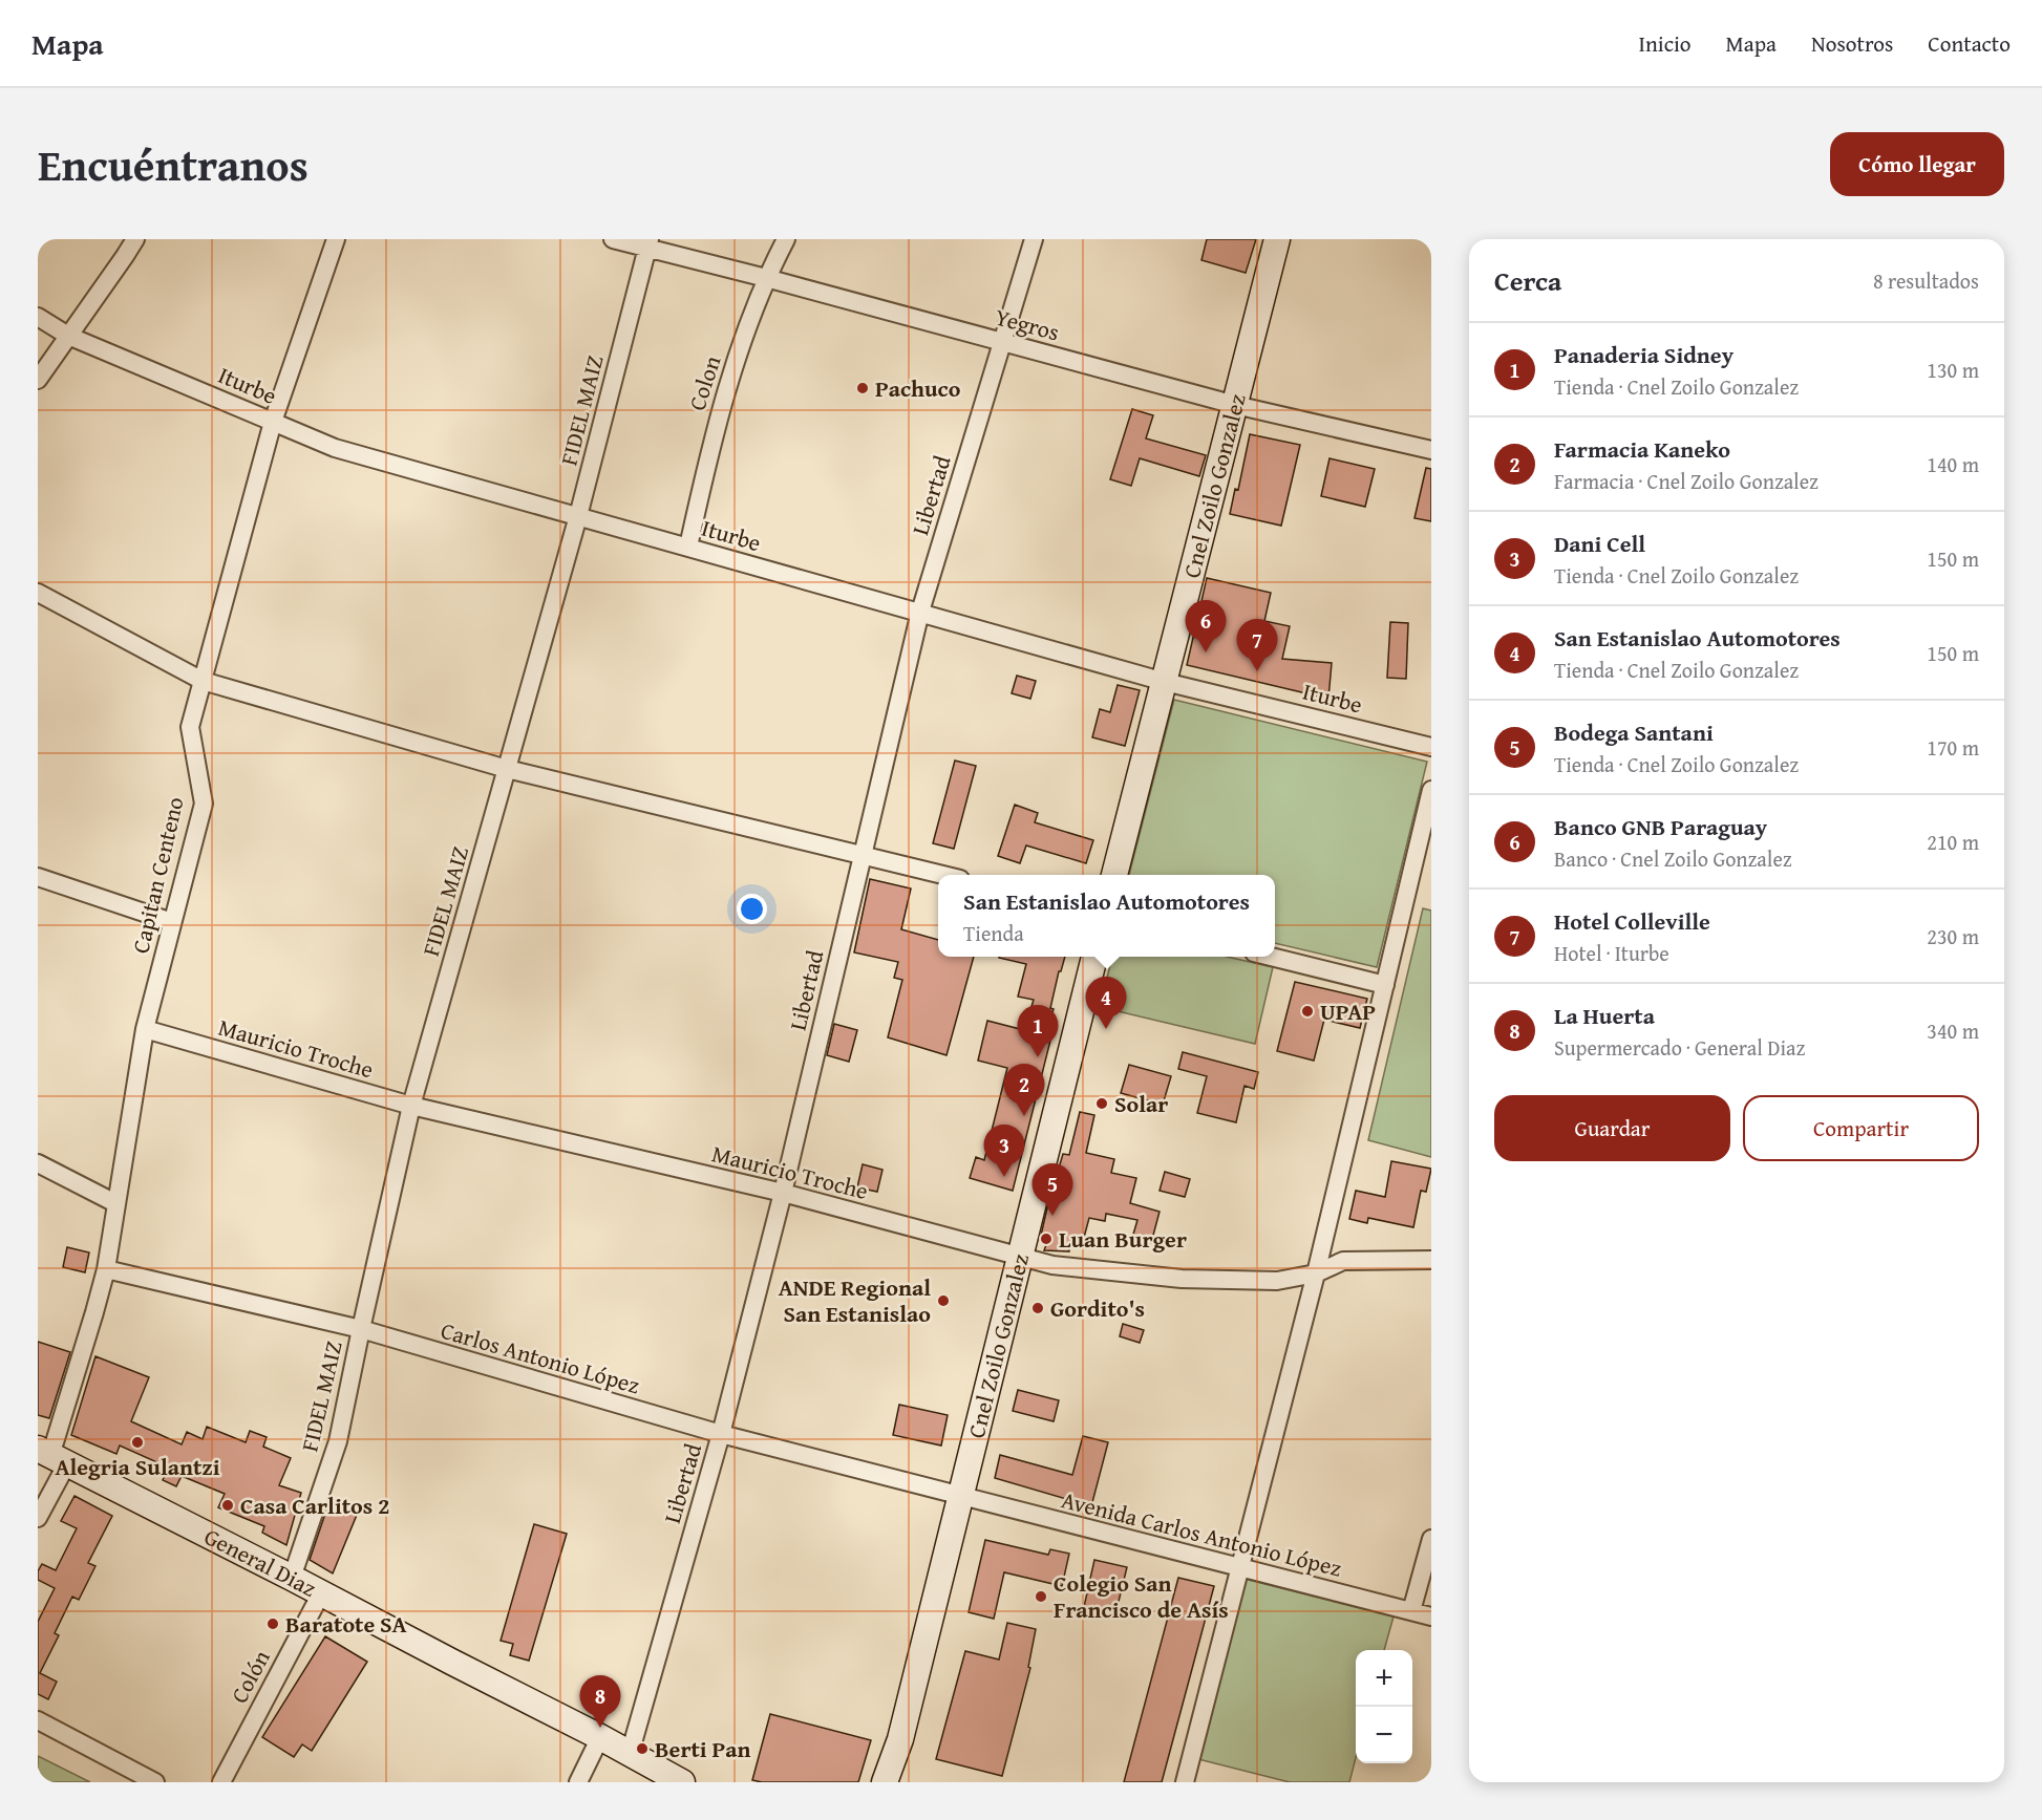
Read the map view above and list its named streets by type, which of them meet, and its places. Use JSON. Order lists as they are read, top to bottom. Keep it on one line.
{"streets":{"main road":["Cnel Zoilo Gonzalez","General Diaz"],"street":["Yegros","Colon","Iturbe","FIDEL MAIZ","Libertad","Capitan Centeno","Mauricio Troche","Carlos Antonio López","Avenida Carlos Antonio López","Colón"]},"crossings":[["Yegros","Colon"],["Yegros","FIDEL MAIZ"],["Yegros","Cnel Zoilo Gonzalez"],["Yegros","Libertad"],["Colon","Iturbe"],["Iturbe","FIDEL MAIZ"],["Iturbe","Cnel Zoilo Gonzalez"],["Iturbe","Libertad"],["Iturbe","Capitan Centeno"],["FIDEL MAIZ","Mauricio Troche"],["FIDEL MAIZ","Carlos Antonio López"],["FIDEL MAIZ","General Diaz"],["Cnel Zoilo Gonzalez","Mauricio Troche"],["Cnel Zoilo Gonzalez","Carlos Antonio López"],["Cnel Zoilo Gonzalez","Avenida Carlos Antonio López"],["Libertad","Mauricio Troche"],["Libertad","Carlos Antonio López"],["Libertad","General Diaz"],["Capitan Centeno","Mauricio Troche"],["Capitan Centeno","Carlos Antonio López"],["Capitan Centeno","General Diaz"],["Carlos Antonio López","Avenida Carlos Antonio López"],["General Diaz","Colón"]],"places":["Pachuco","UPAP","Solar","Luan Burger","ANDE Regional San Estanislao","Gordito's","Alegria Sulantzi","Casa Carlitos 2","Colegio San Francisco de Asís","Baratote SA","Berti Pan"],"page":{"header":"Mapa","nav":["Inicio","Mapa","Nosotros","Contacto"],"title":"Encuéntranos","buttons":["Cómo llegar",["Guardar","Compartir"]],"heading":["Cerca","8 resultados"],"list":[{"mark":"1","name":"Panaderia Sidney","note":"Tienda · Cnel Zoilo Gonzalez","value":"130 m"},{"mark":"2","name":"Farmacia Kaneko","note":"Farmacia · Cnel Zoilo Gonzalez","value":"140 m"},{"mark":"3","name":"Dani Cell","note":"Tienda · Cnel Zoilo Gonzalez","value":"150 m"},{"mark":"4","name":"San Estanislao Automotores","note":"Tienda · Cnel Zoilo Gonzalez","value":"150 m"},{"mark":"5","name":"Bodega Santani","note":"Tienda · Cnel Zoilo Gonzalez","value":"170 m"},{"mark":"6","name":"Banco GNB Paraguay","note":"Banco · Cnel Zoilo Gonzalez","value":"210 m"},{"mark":"7","name":"Hotel Colleville","note":"Hotel · Iturbe","value":"230 m"},{"mark":"8","name":"La Huerta","note":"Supermercado · General Diaz","value":"340 m"}],"pins":["6","7","4","1","2","3","5","8"],"popup":["San Estanislao Automotores","Tienda"],"map_buttons":["+","−"]}}
